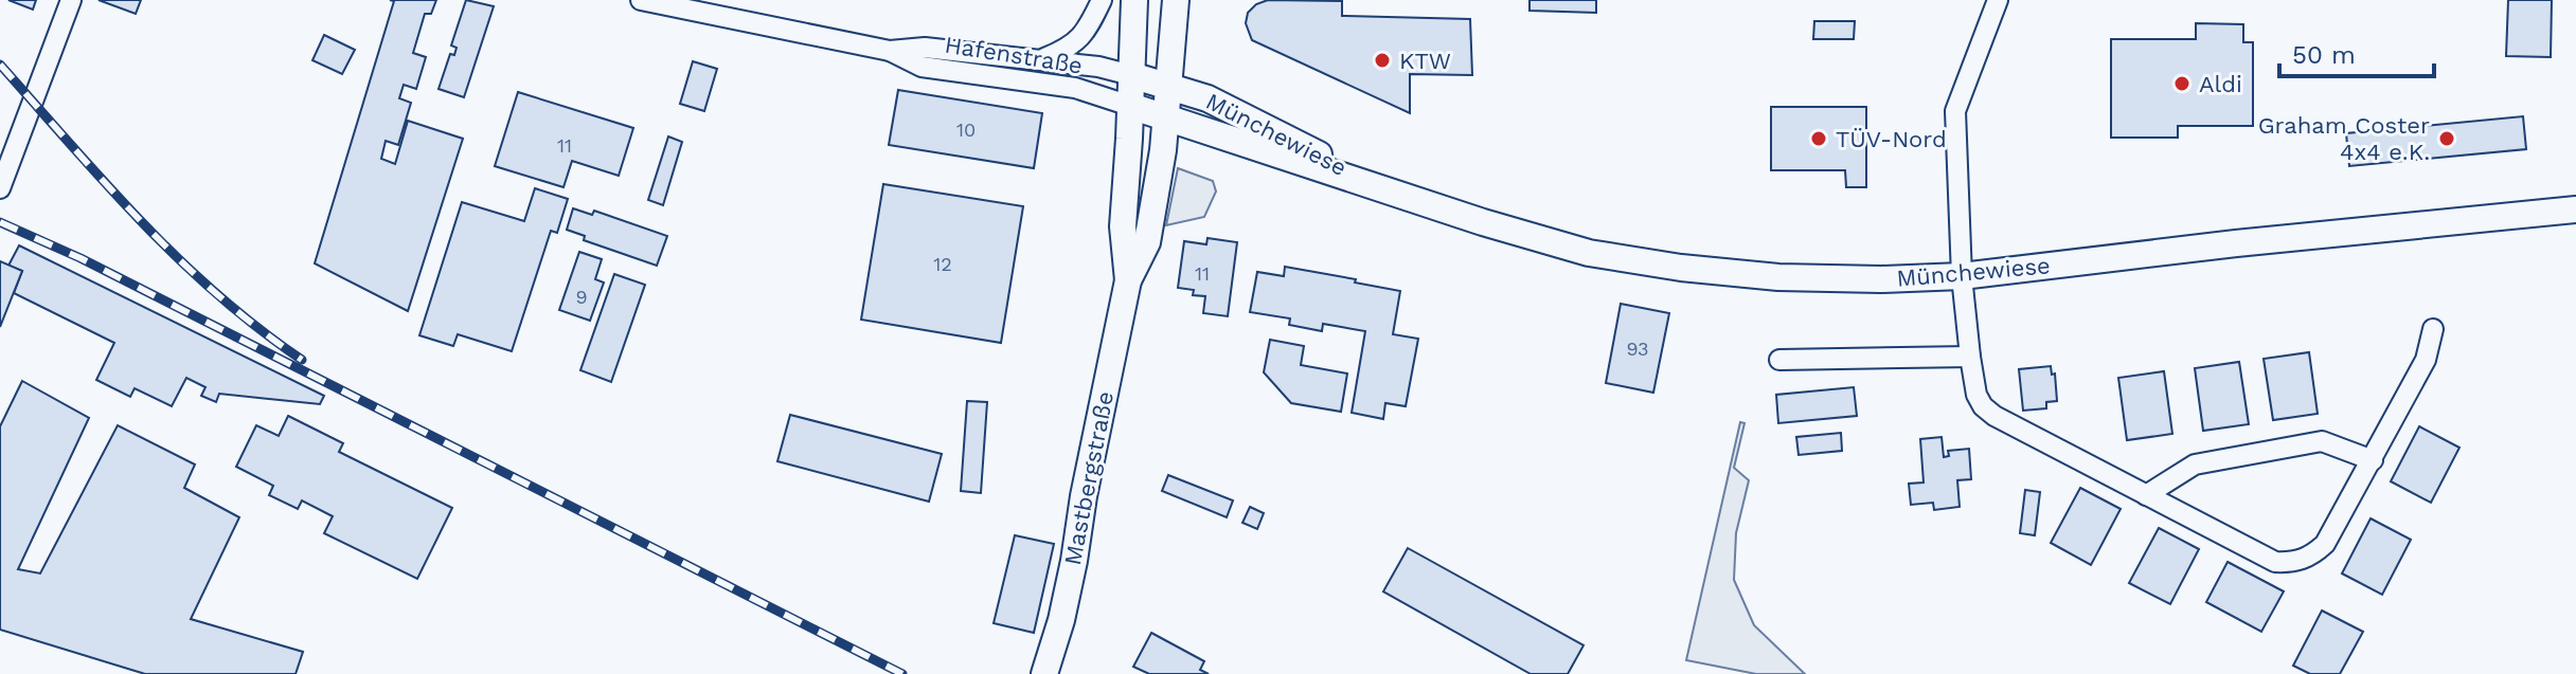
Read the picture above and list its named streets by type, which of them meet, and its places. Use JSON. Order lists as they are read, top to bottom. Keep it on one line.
{"streets":{"main road":["Münchewiese","Mastbergstraße"],"street":["Hafenstraße"]},"crossings":[["Hafenstraße","Mastbergstraße"],["Münchewiese","Mastbergstraße"]],"places":["KTW","Aldi","TÜV-Nord","Graham Coster 4x4 e.K."],"house_numbers":["10","11","12","11","9","93"],"scale_bar":"50 m"}
